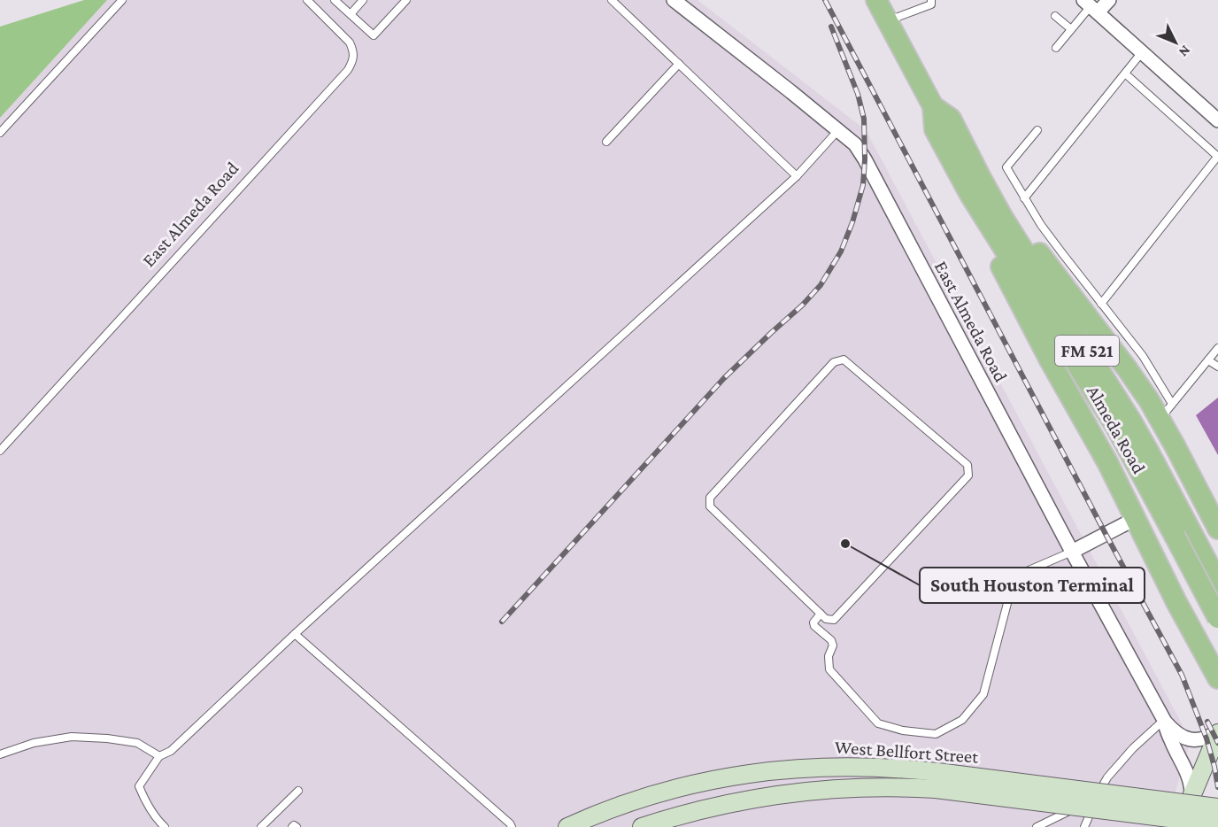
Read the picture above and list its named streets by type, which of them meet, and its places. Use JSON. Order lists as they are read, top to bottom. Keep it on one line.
{"streets":{"main road":["FM 521","Almeda Road","West Bellfort Street"],"street":["East Almeda Road"]},"places":["South Houston Terminal"],"north":"bottom right"}
